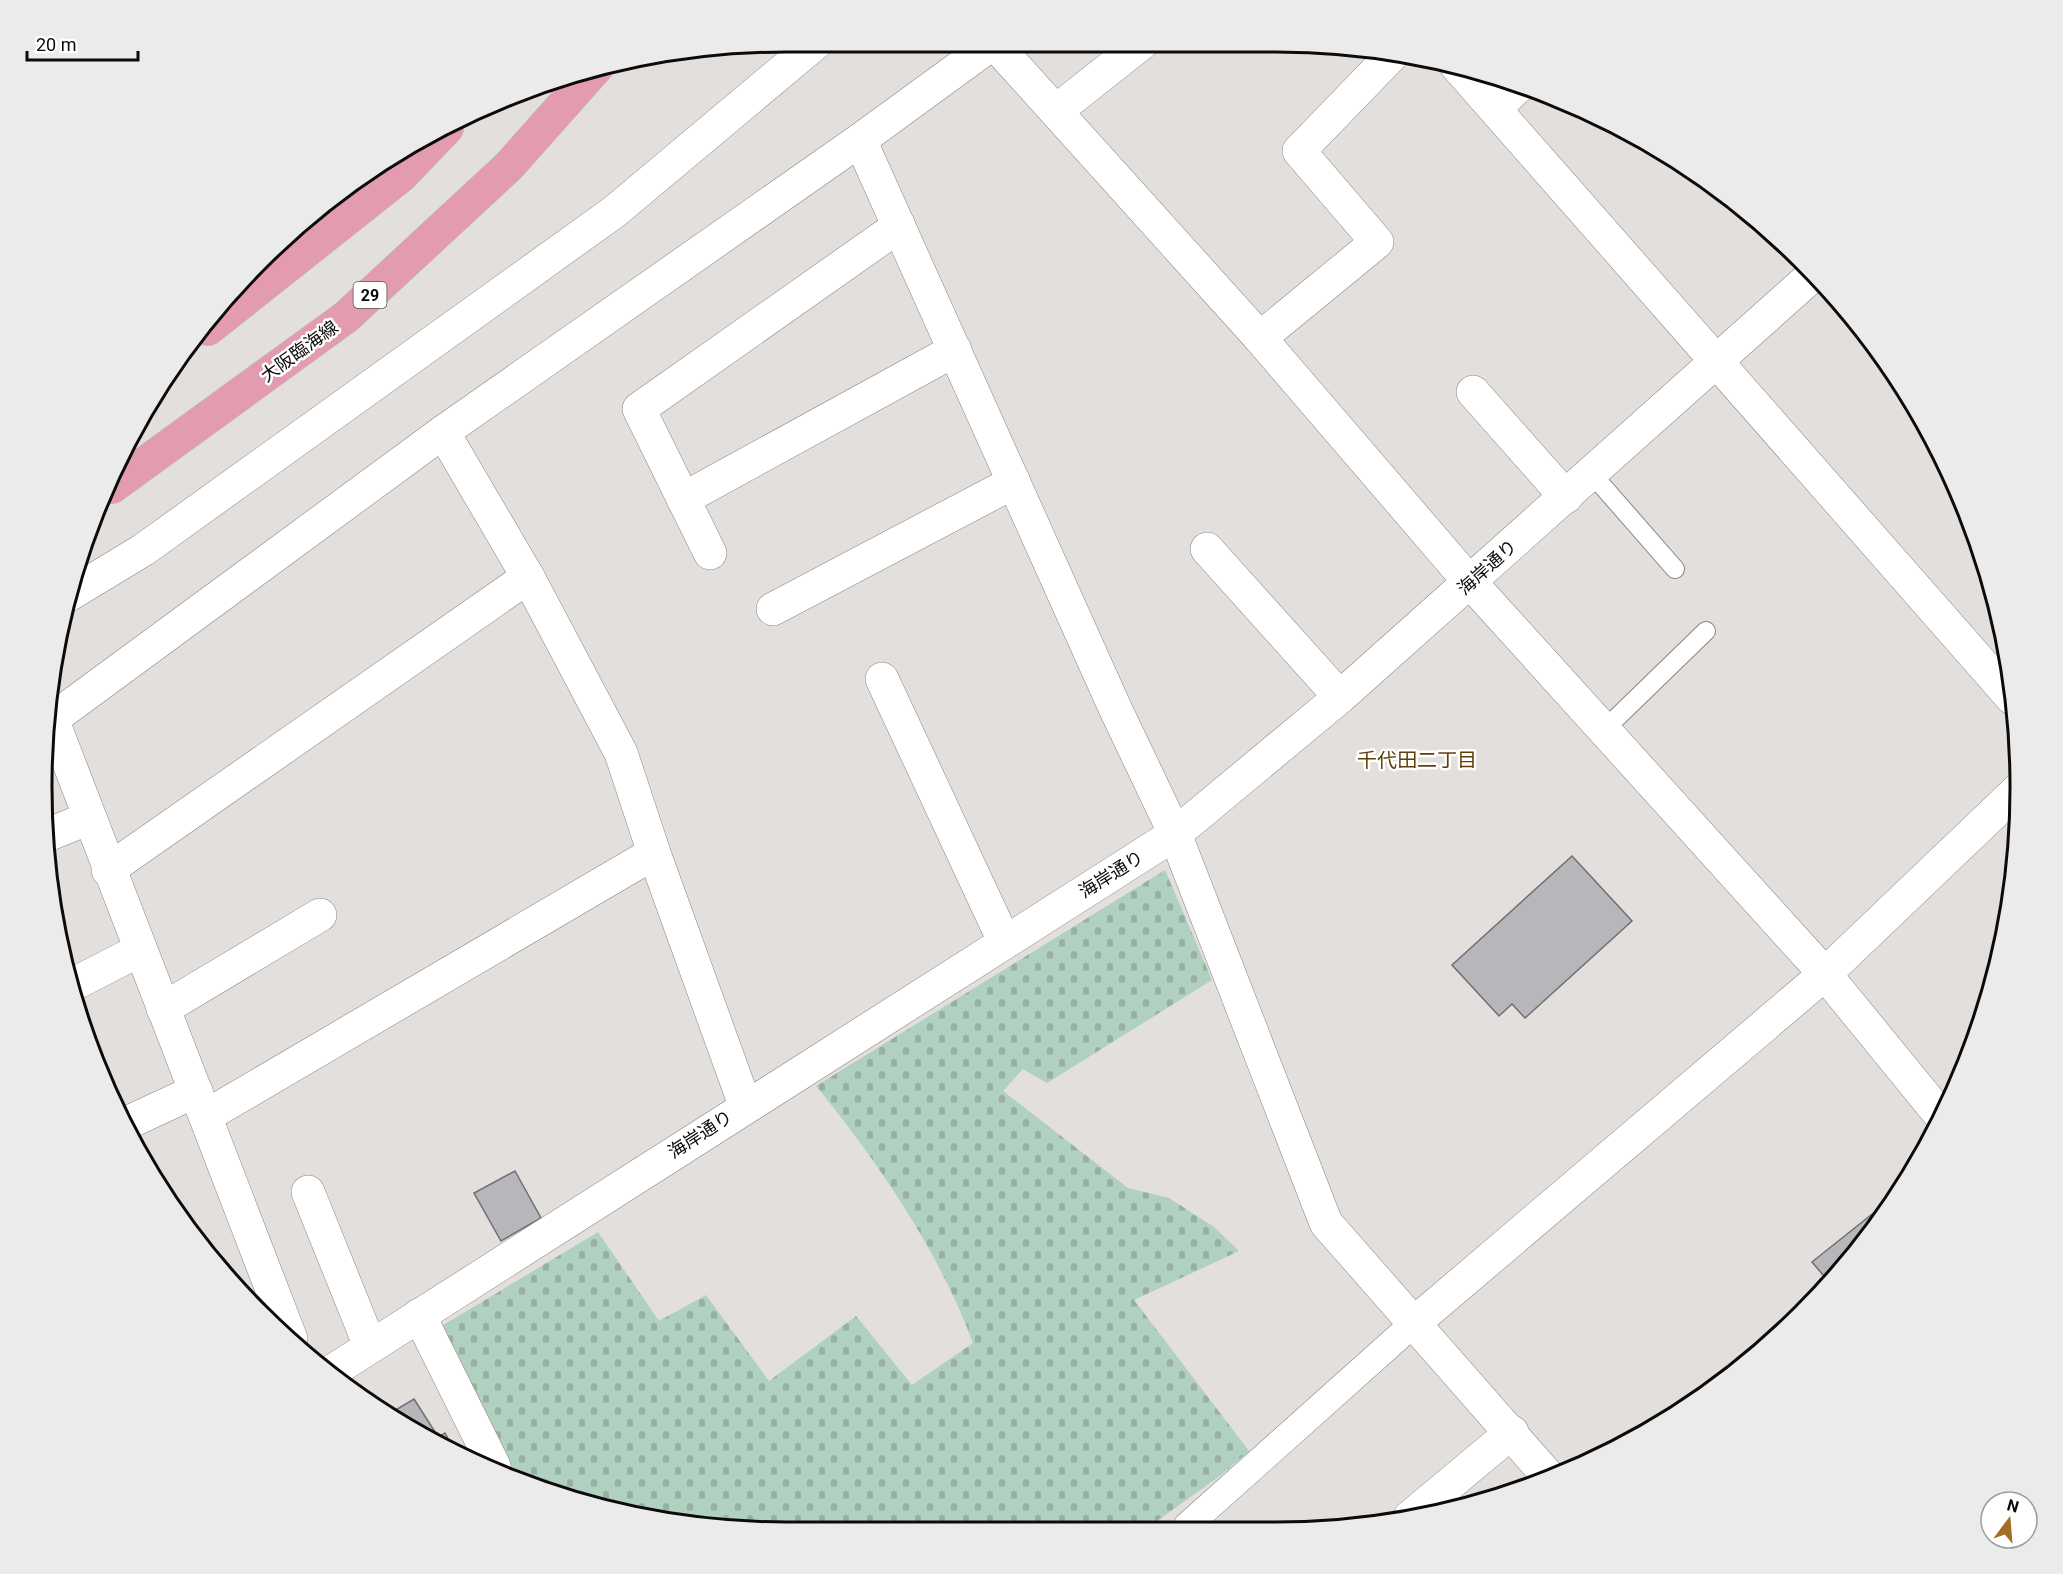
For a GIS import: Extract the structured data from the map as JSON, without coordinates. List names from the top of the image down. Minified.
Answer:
{"streets":{"main road":["29","大阪臨海線"],"street":["海岸通り"]},"districts":["千代田二丁目"],"scale_bar":"20 m","north":"top"}
